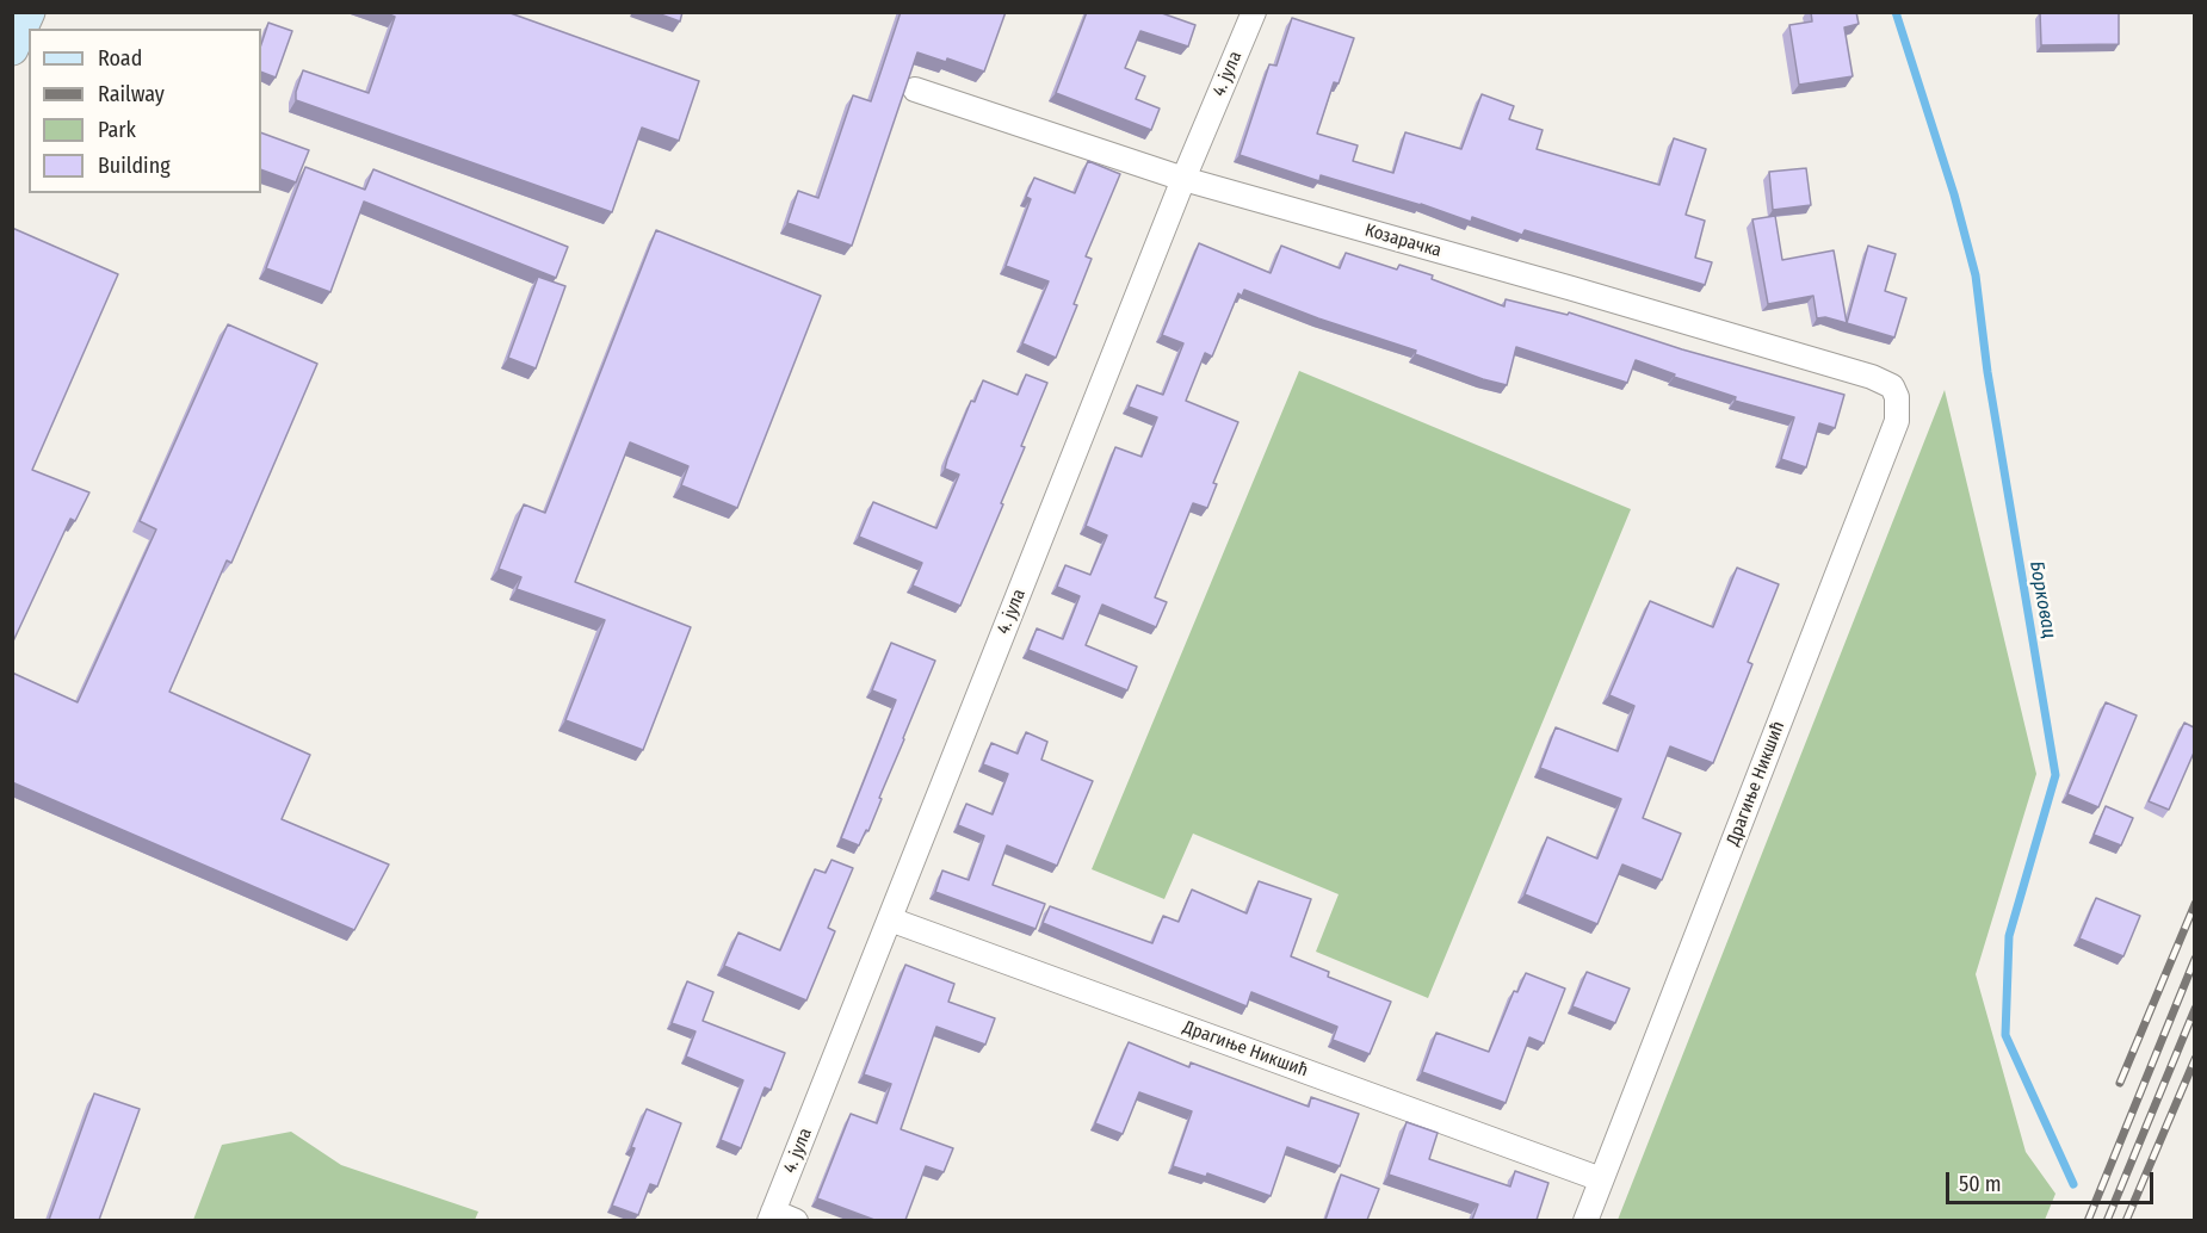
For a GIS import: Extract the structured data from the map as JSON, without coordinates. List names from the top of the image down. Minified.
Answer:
{"streets":{"street":["4. јула","Козарачка","Драгиње Никшић"]},"crossings":[["4. јула","Козарачка"],["4. јула","Драгиње Никшић"],["Козарачка","Драгиње Никшић"]],"water":["Борковац"],"legend":["Road","Railway","Park","Building"],"scale_bar":"50 m"}
